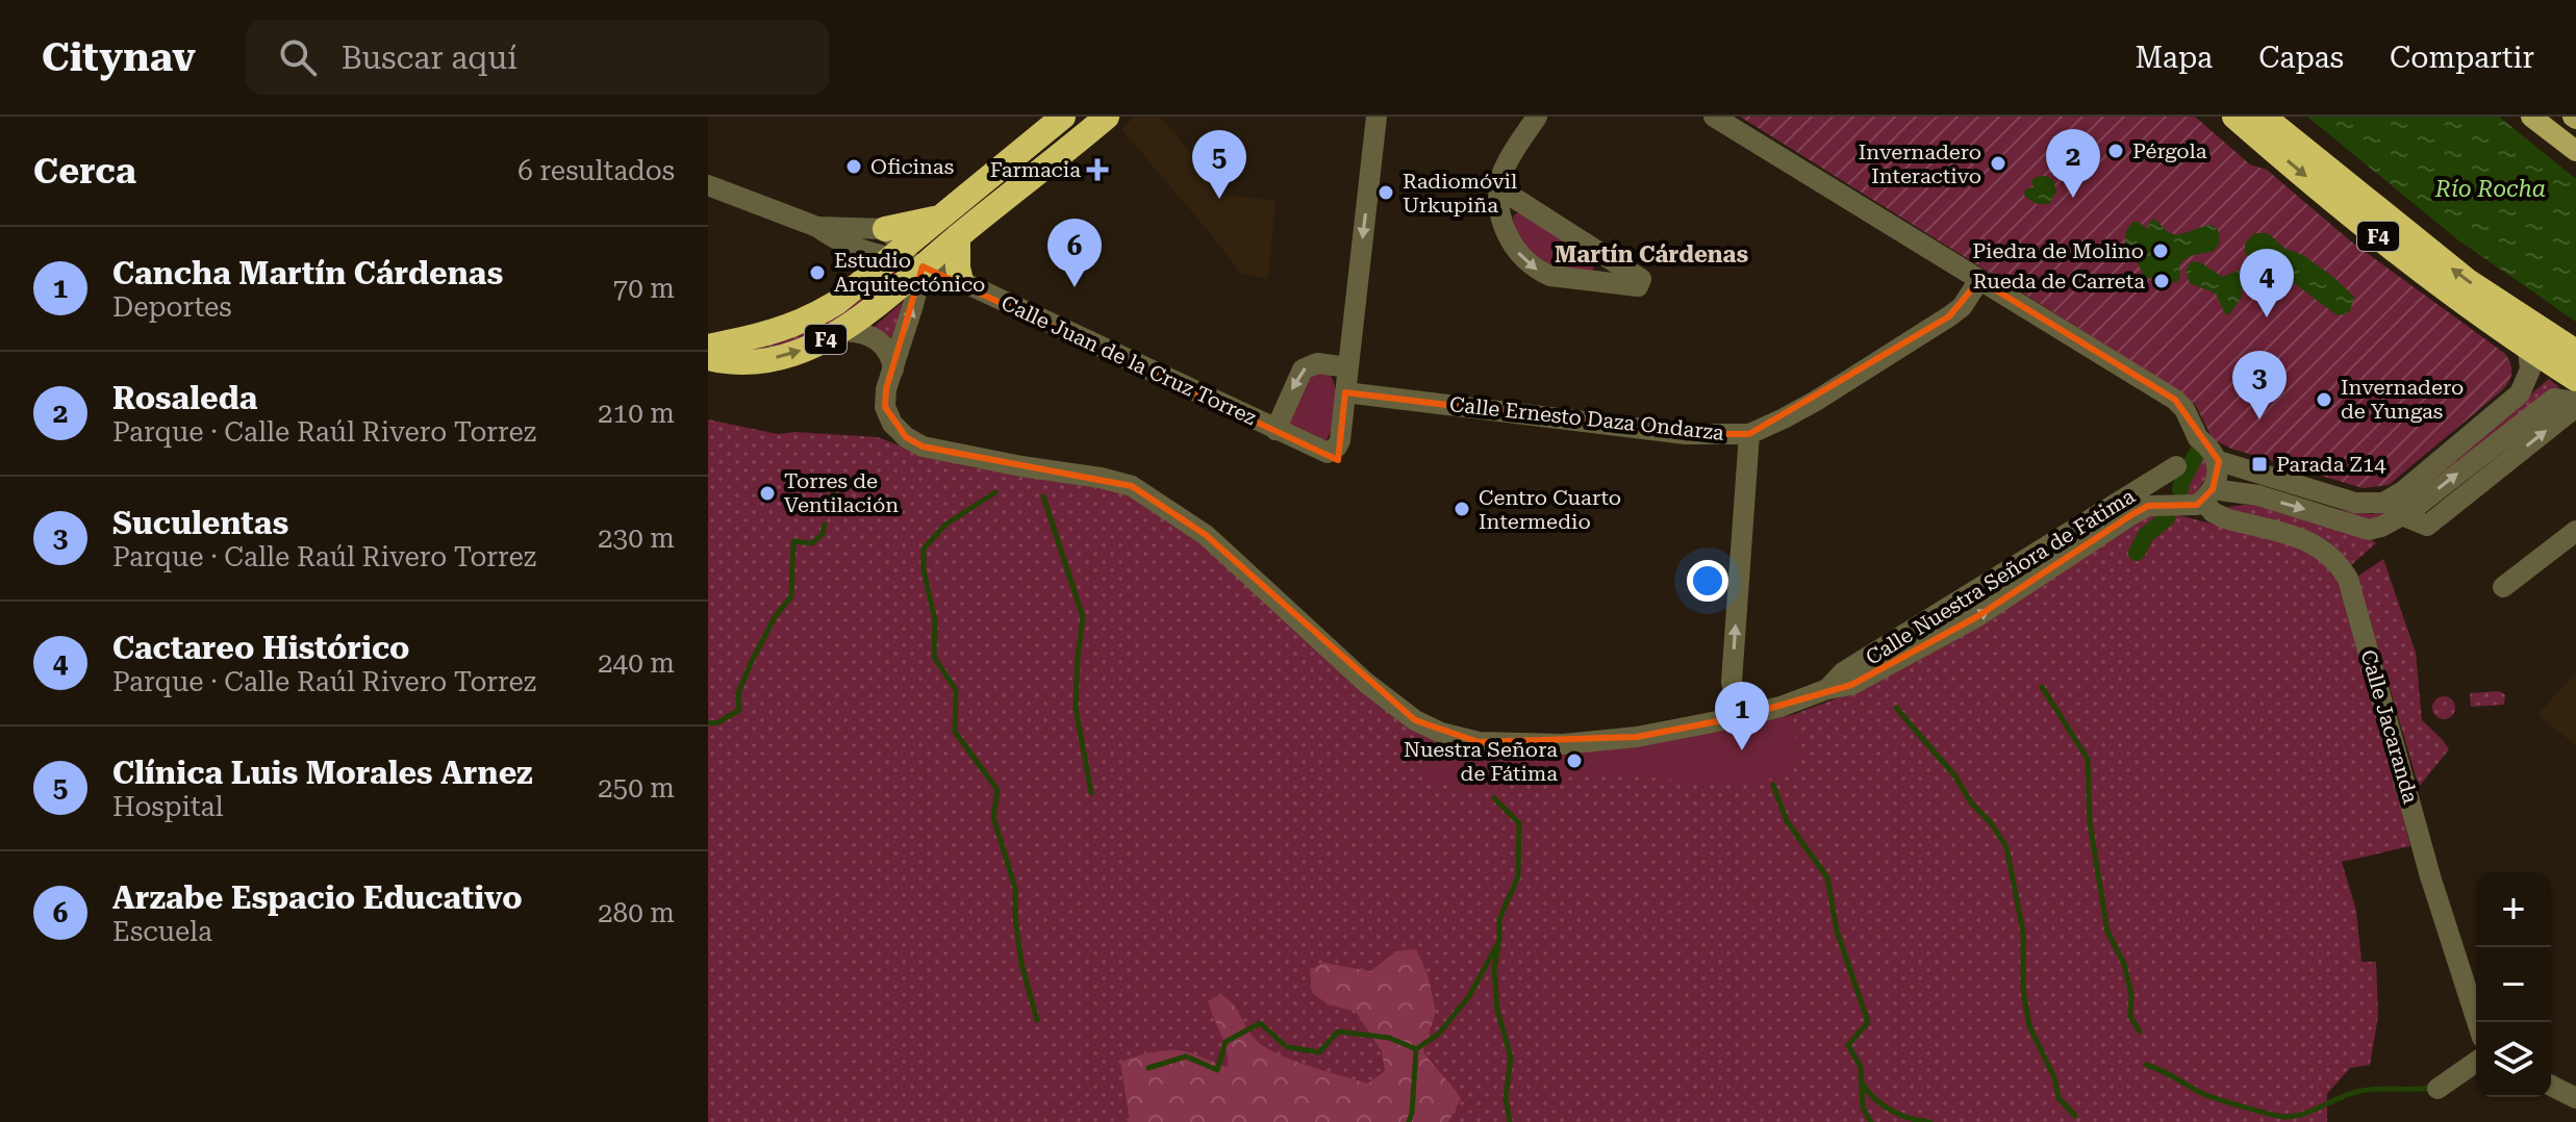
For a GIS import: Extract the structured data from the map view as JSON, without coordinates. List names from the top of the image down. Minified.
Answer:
{"streets":{"highway":["F4"],"street":["Calle Juan de la Cruz Torrez","Calle Ernesto Daza Ondarza","Calle Nuestra Señora de Fatima","Calle Jacaranda"]},"crossings":[["F4","Calle Juan de la Cruz Torrez"],["F4","Calle Nuestra Señora de Fatima"],["Calle Juan de la Cruz Torrez","Calle Ernesto Daza Ondarza"],["Calle Juan de la Cruz Torrez","Calle Nuestra Señora de Fatima"],["Calle Nuestra Señora de Fatima","Calle Jacaranda"]],"districts":["Martín Cárdenas"],"water":["Río Rocha"],"places":{"other":["Pérgola","Invernadero Interactivo","Oficinas","Radiomóvil Urkupiña","Piedra de Molino","Estudio Arquitectónico","Rueda de Carreta","Invernadero de Yungas","Torres de Ventilación","Centro Cuarto Intermedio","Nuestra Señora de Fátima"],"health":["Farmacia"],"transit":["Parada Z14"]},"page":{"header":"Citynav","search":"Buscar aquí","nav":["Mapa","Capas","Compartir"],"heading":["Cerca","6 resultados"],"pins":["2","5","6","4","3","1"],"list":[{"mark":"1","name":"Cancha Martín Cárdenas","note":"Deportes","value":"70 m"},{"mark":"2","name":"Rosaleda","note":"Parque · Calle Raúl Rivero Torrez","value":"210 m"},{"mark":"3","name":"Suculentas","note":"Parque · Calle Raúl Rivero Torrez","value":"230 m"},{"mark":"4","name":"Cactareo Histórico","note":"Parque · Calle Raúl Rivero Torrez","value":"240 m"},{"mark":"5","name":"Clínica Luis Morales Arnez","note":"Hospital","value":"250 m"},{"mark":"6","name":"Arzabe Espacio Educativo","note":"Escuela","value":"280 m"}],"map_buttons":["+","−"]}}
